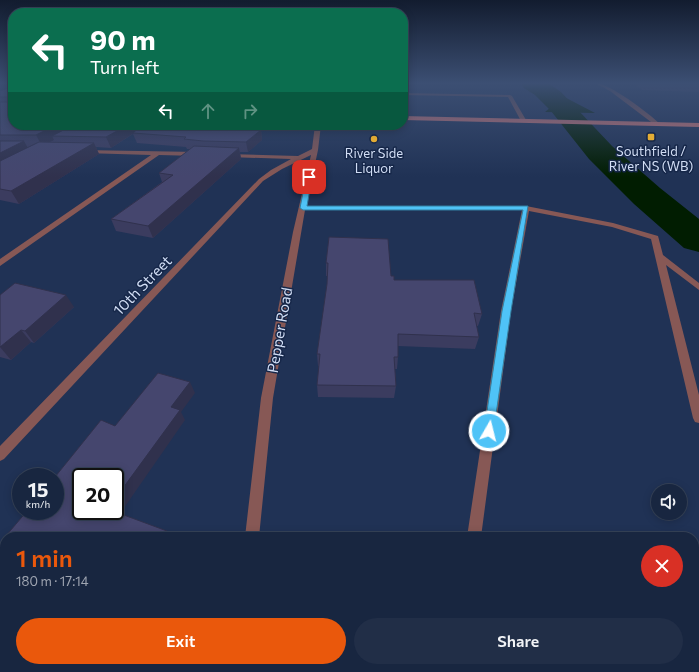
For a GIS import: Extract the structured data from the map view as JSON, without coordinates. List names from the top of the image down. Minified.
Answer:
{"streets":{"street":["10th Street","Pepper Road"]},"crossings":[["10th Street","Pepper Road"]],"places":{"transit":["Southfield / River NS (WB)"],"other":["River Side Liquor"]},"page":{"turn":["90 m","Turn left"],"speed":"15 km/h","limit":"20","heading":["1 min","180 m · 17:14"],"buttons":["Exit","Share"]}}
